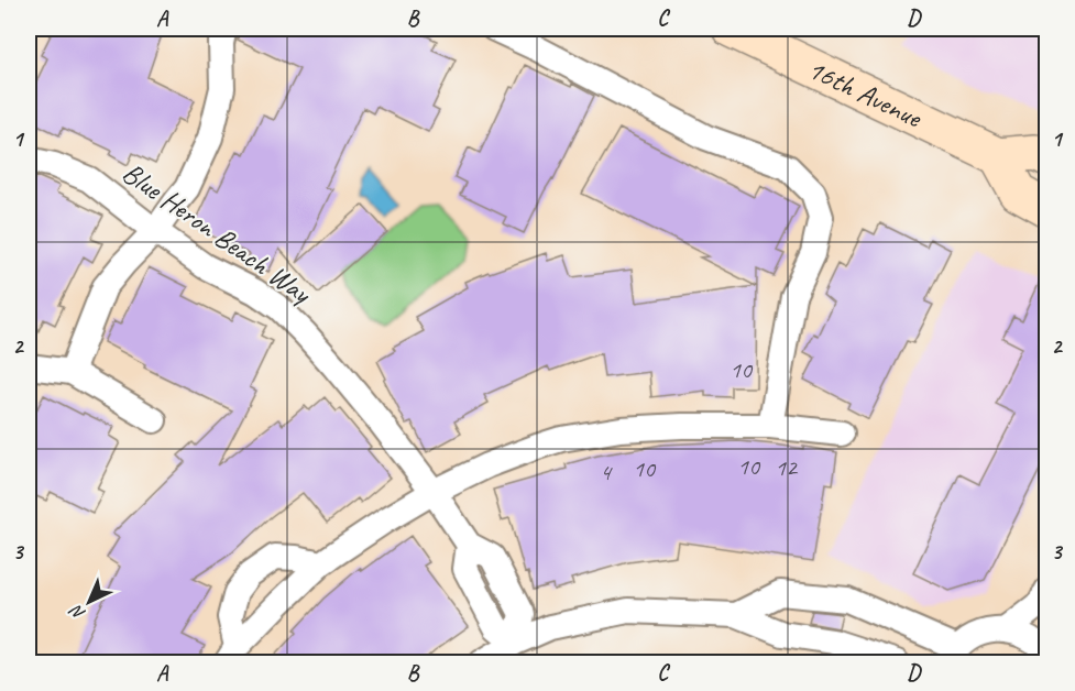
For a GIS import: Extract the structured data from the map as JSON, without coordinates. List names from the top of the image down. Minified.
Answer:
{"streets":{"main road":["16th Avenue"],"street":["Blue Heron Beach Way"]},"house_numbers":["10","10","12","10","4"],"north":"bottom left","grid":{"columns":["A","B","C","D"],"rows":["1","2","3"]}}
